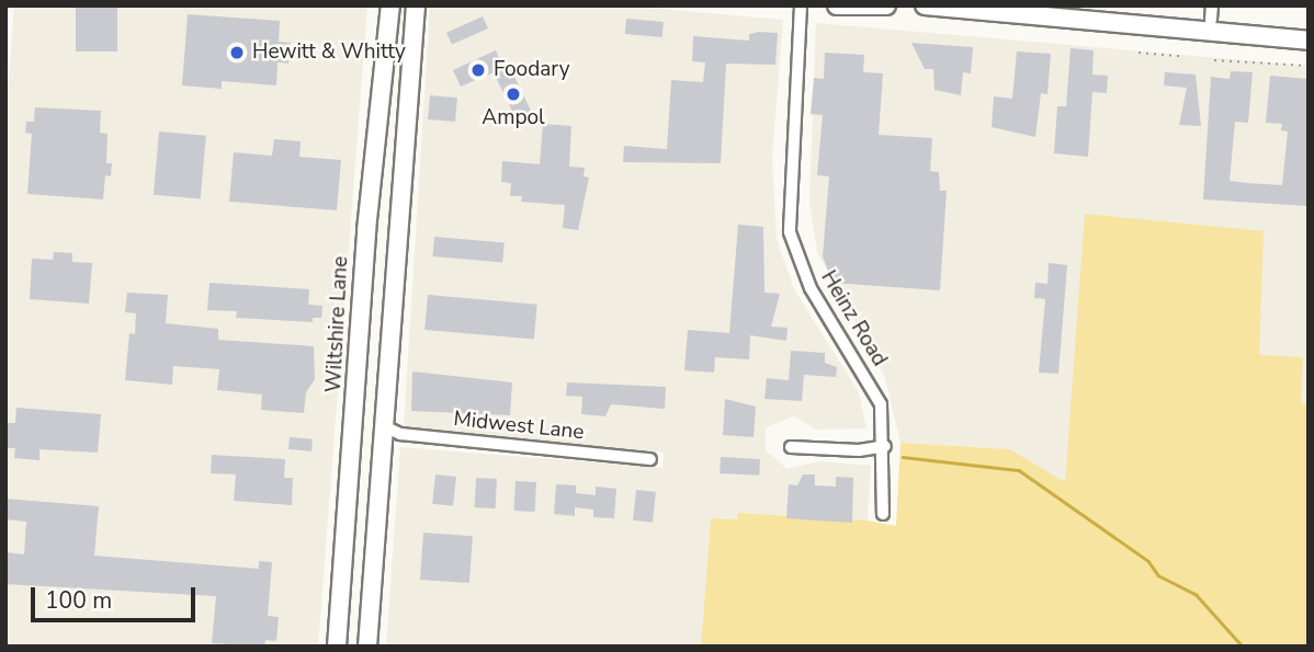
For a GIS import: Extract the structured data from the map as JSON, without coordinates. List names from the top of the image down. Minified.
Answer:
{"streets":{"main road":["Wiltshire Lane"],"street":["Heinz Road","Midwest Lane"]},"places":["Hewitt & Whitty","Foodary","Ampol"],"scale_bar":"100 m"}
